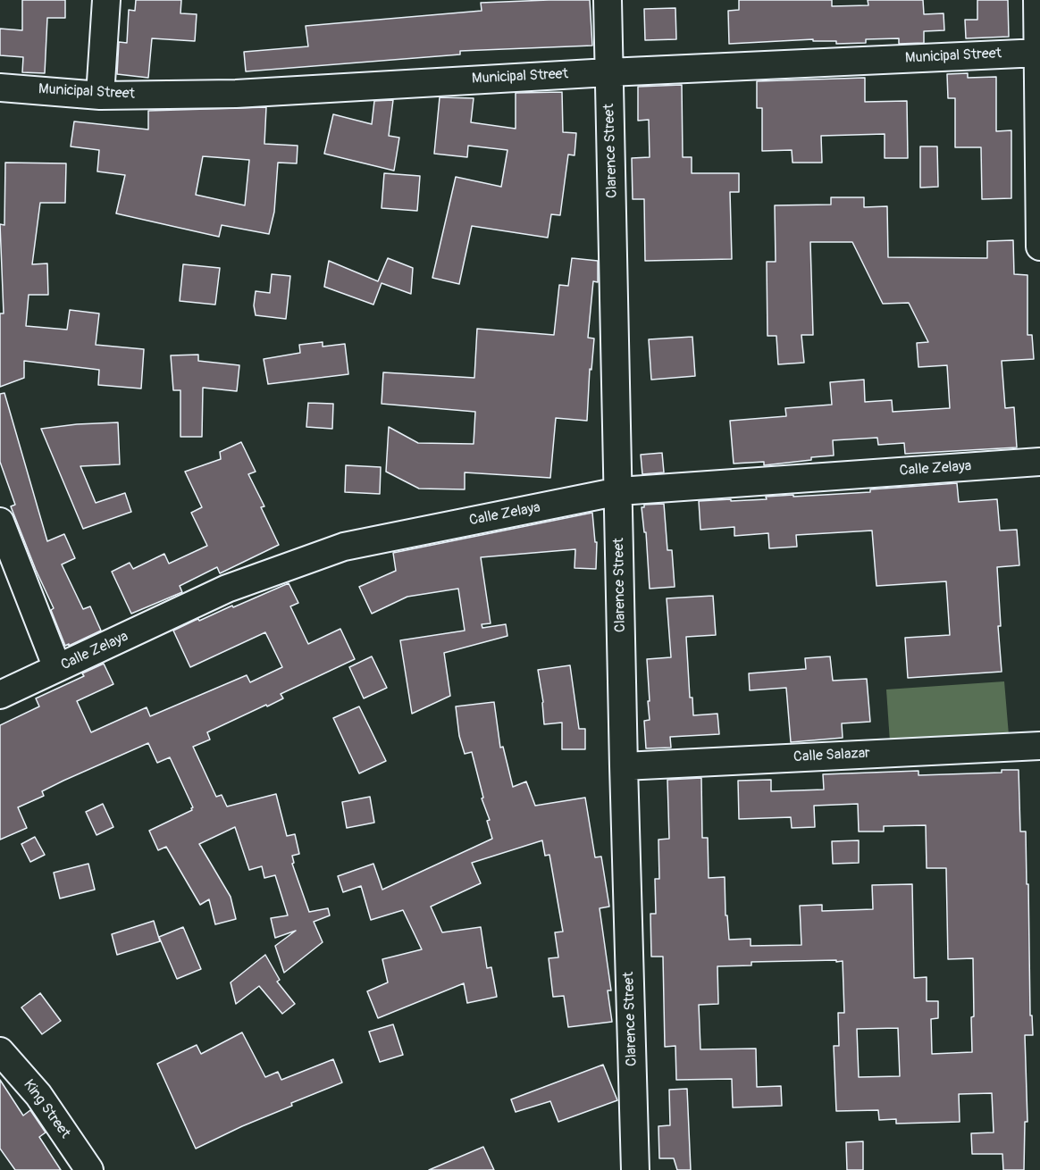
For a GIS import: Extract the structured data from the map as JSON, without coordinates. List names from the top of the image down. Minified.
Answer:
{"streets":{"street":["Municipal Street","Clarence Street","Calle Zelaya","Calle Salazar","King Street"]},"crossings":[["Municipal Street","Clarence Street"],["Clarence Street","Calle Zelaya"],["Clarence Street","Calle Salazar"]]}
